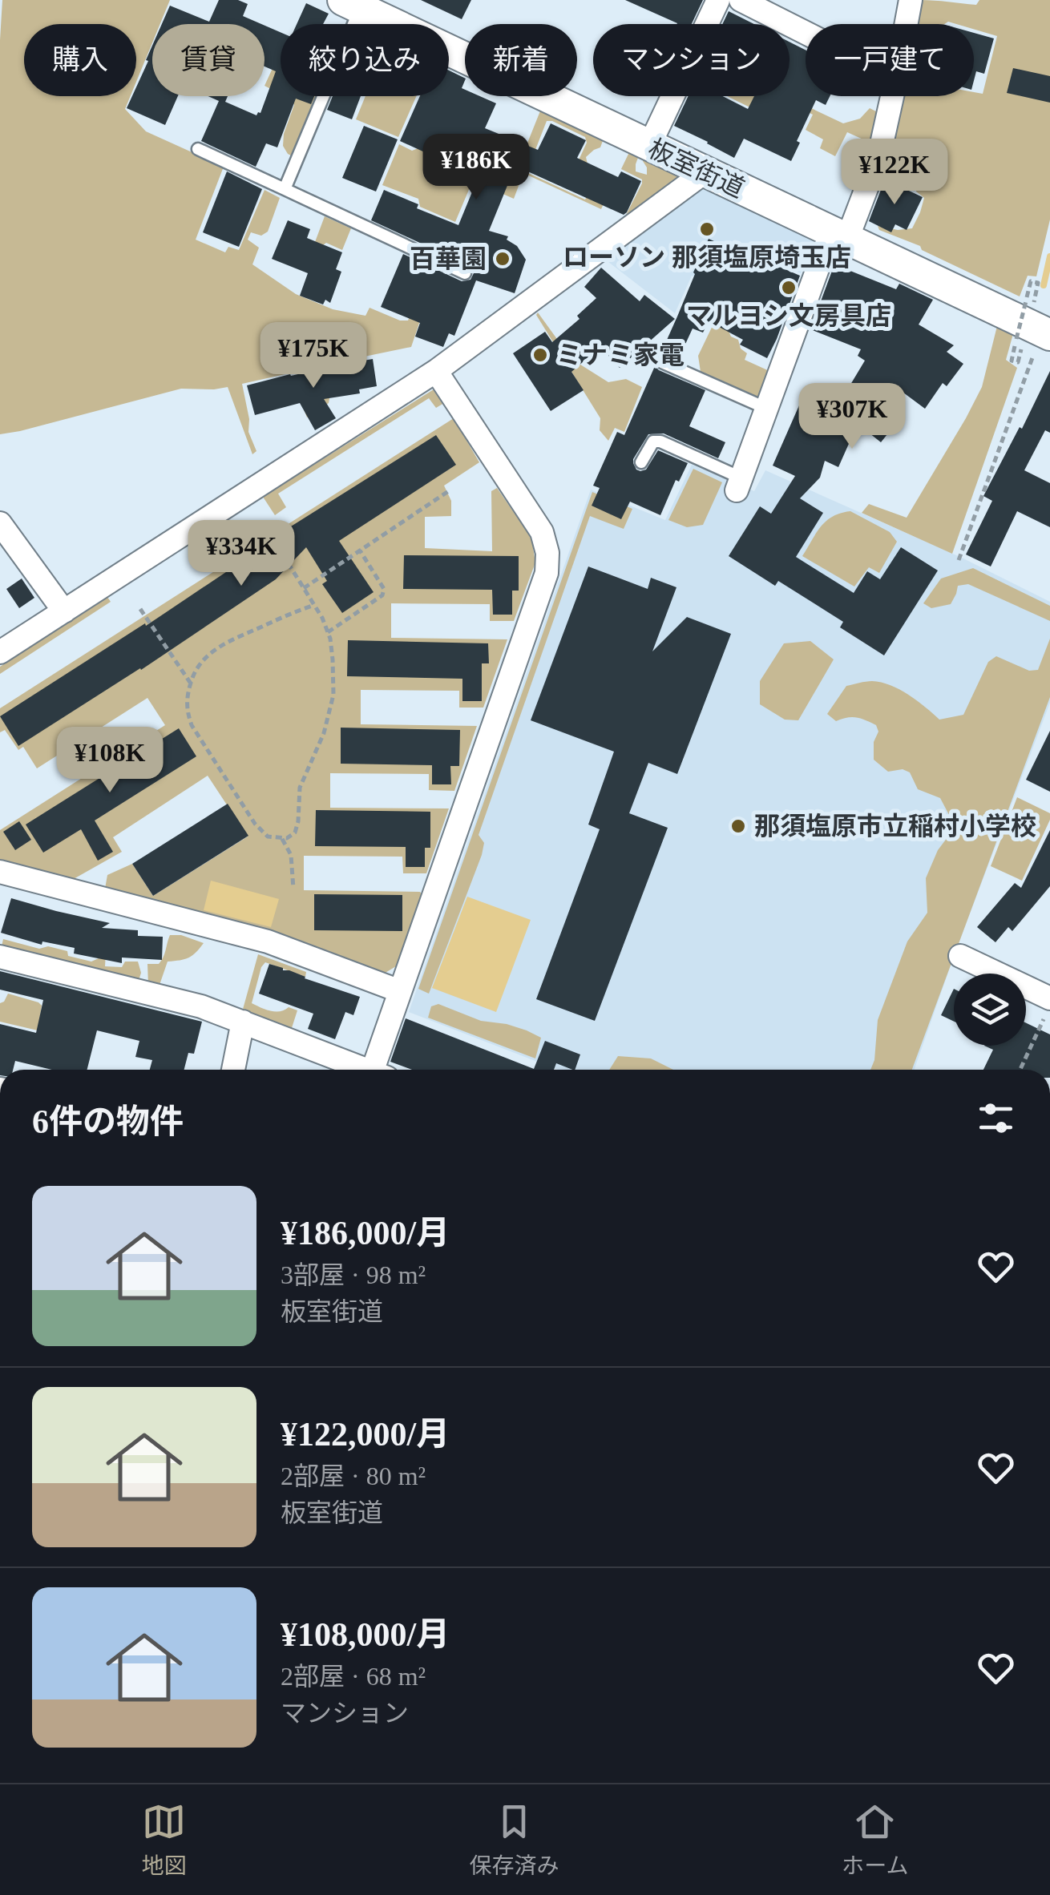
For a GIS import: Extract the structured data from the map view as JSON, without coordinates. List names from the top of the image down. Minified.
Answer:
{"streets":{"main road":["板室街道"]},"places":["ローソン 那須塩原埼玉店","百華園","マルヨシ文房具店","ミナミ家電","那須塩原市立稲村小学校"],"page":{"chip":["購入","賃貸","絞り込み","新着","マンション","一戸建て"],"price":["¥186K","¥122K","¥175K","¥307K","¥334K","¥108K"],"heading":"6件の物件","list":[{"name":"¥186,000/月","note":"3部屋 · 98 m² · 板室街道"},{"name":"¥122,000/月","note":"2部屋 · 80 m² · 板室街道"},{"name":"¥108,000/月","note":"2部屋 · 68 m² · マンション"}],"tabs":["地図","保存済み","ホーム"]}}
